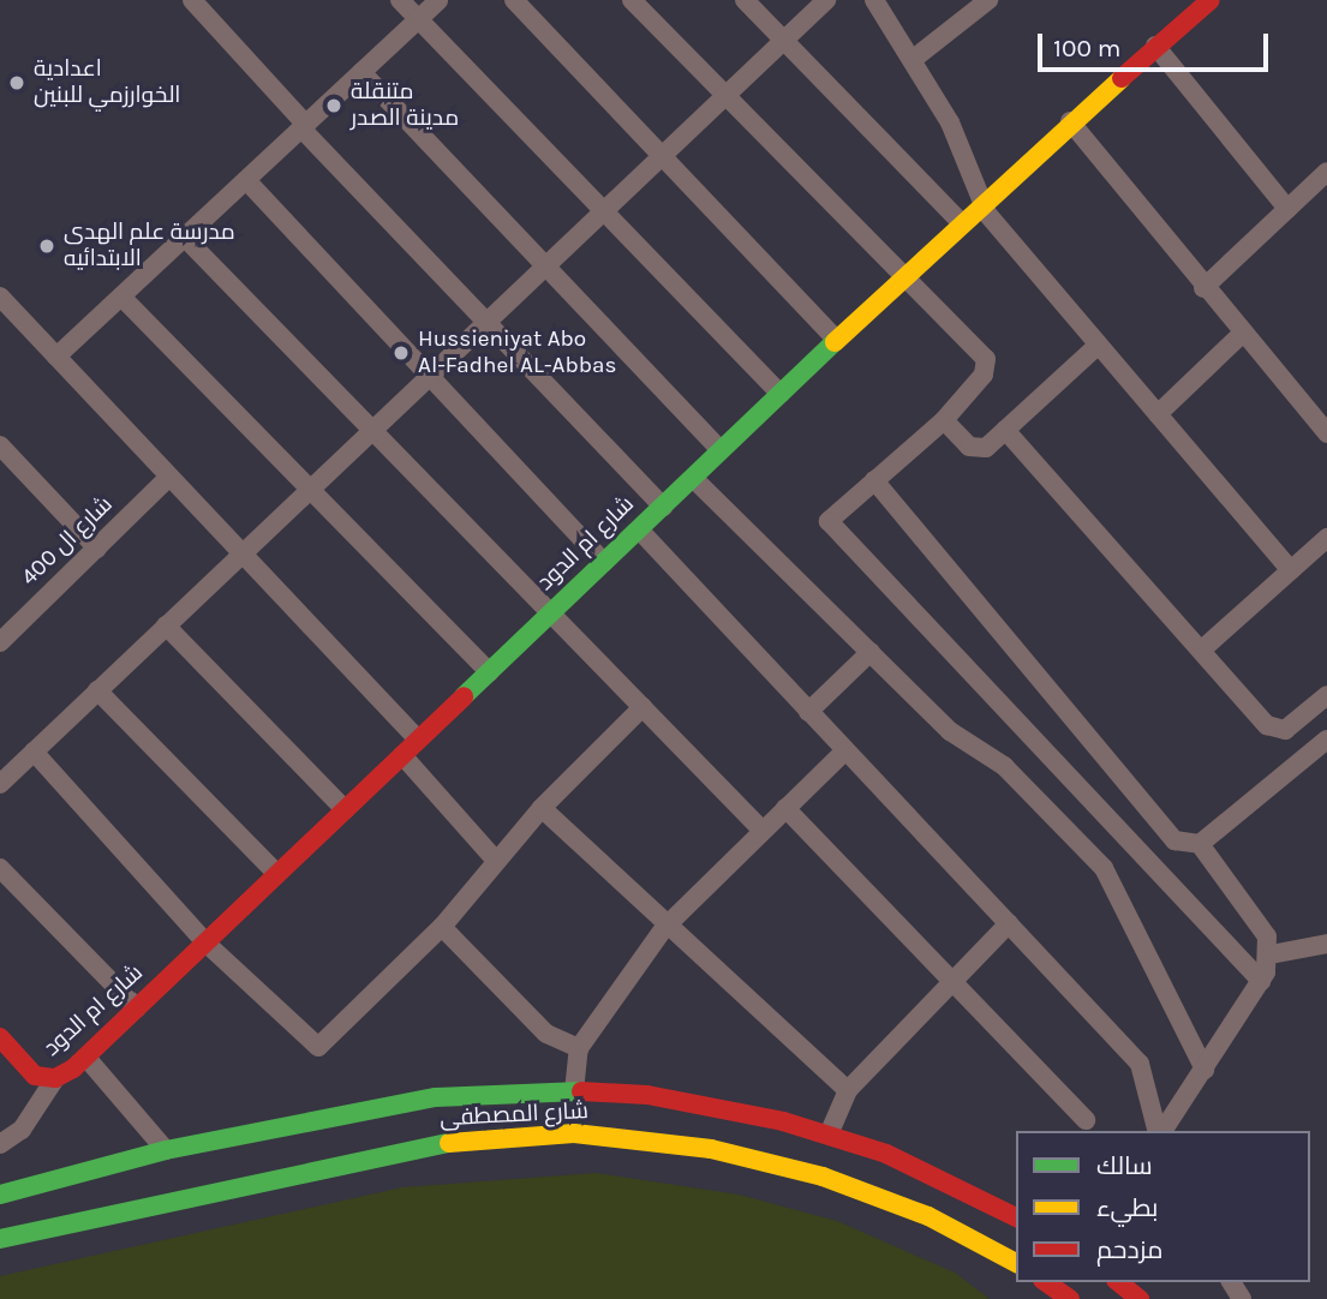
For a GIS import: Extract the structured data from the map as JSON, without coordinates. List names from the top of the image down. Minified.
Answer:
{"streets":{"main road":["شارع ام الدود","شارع المصطفى"],"street":["شارع ال 400"]},"places":["اعدادية الخوارزمي للبنين","متنقلة مدينة الصدر","مدرسة علم الهدى الابتدائيه","Hussieniyat Abo Al-Fadhel AL-Abbas"],"legend":["سالك","بطيء","مزدحم"],"scale_bar":"100 m"}
